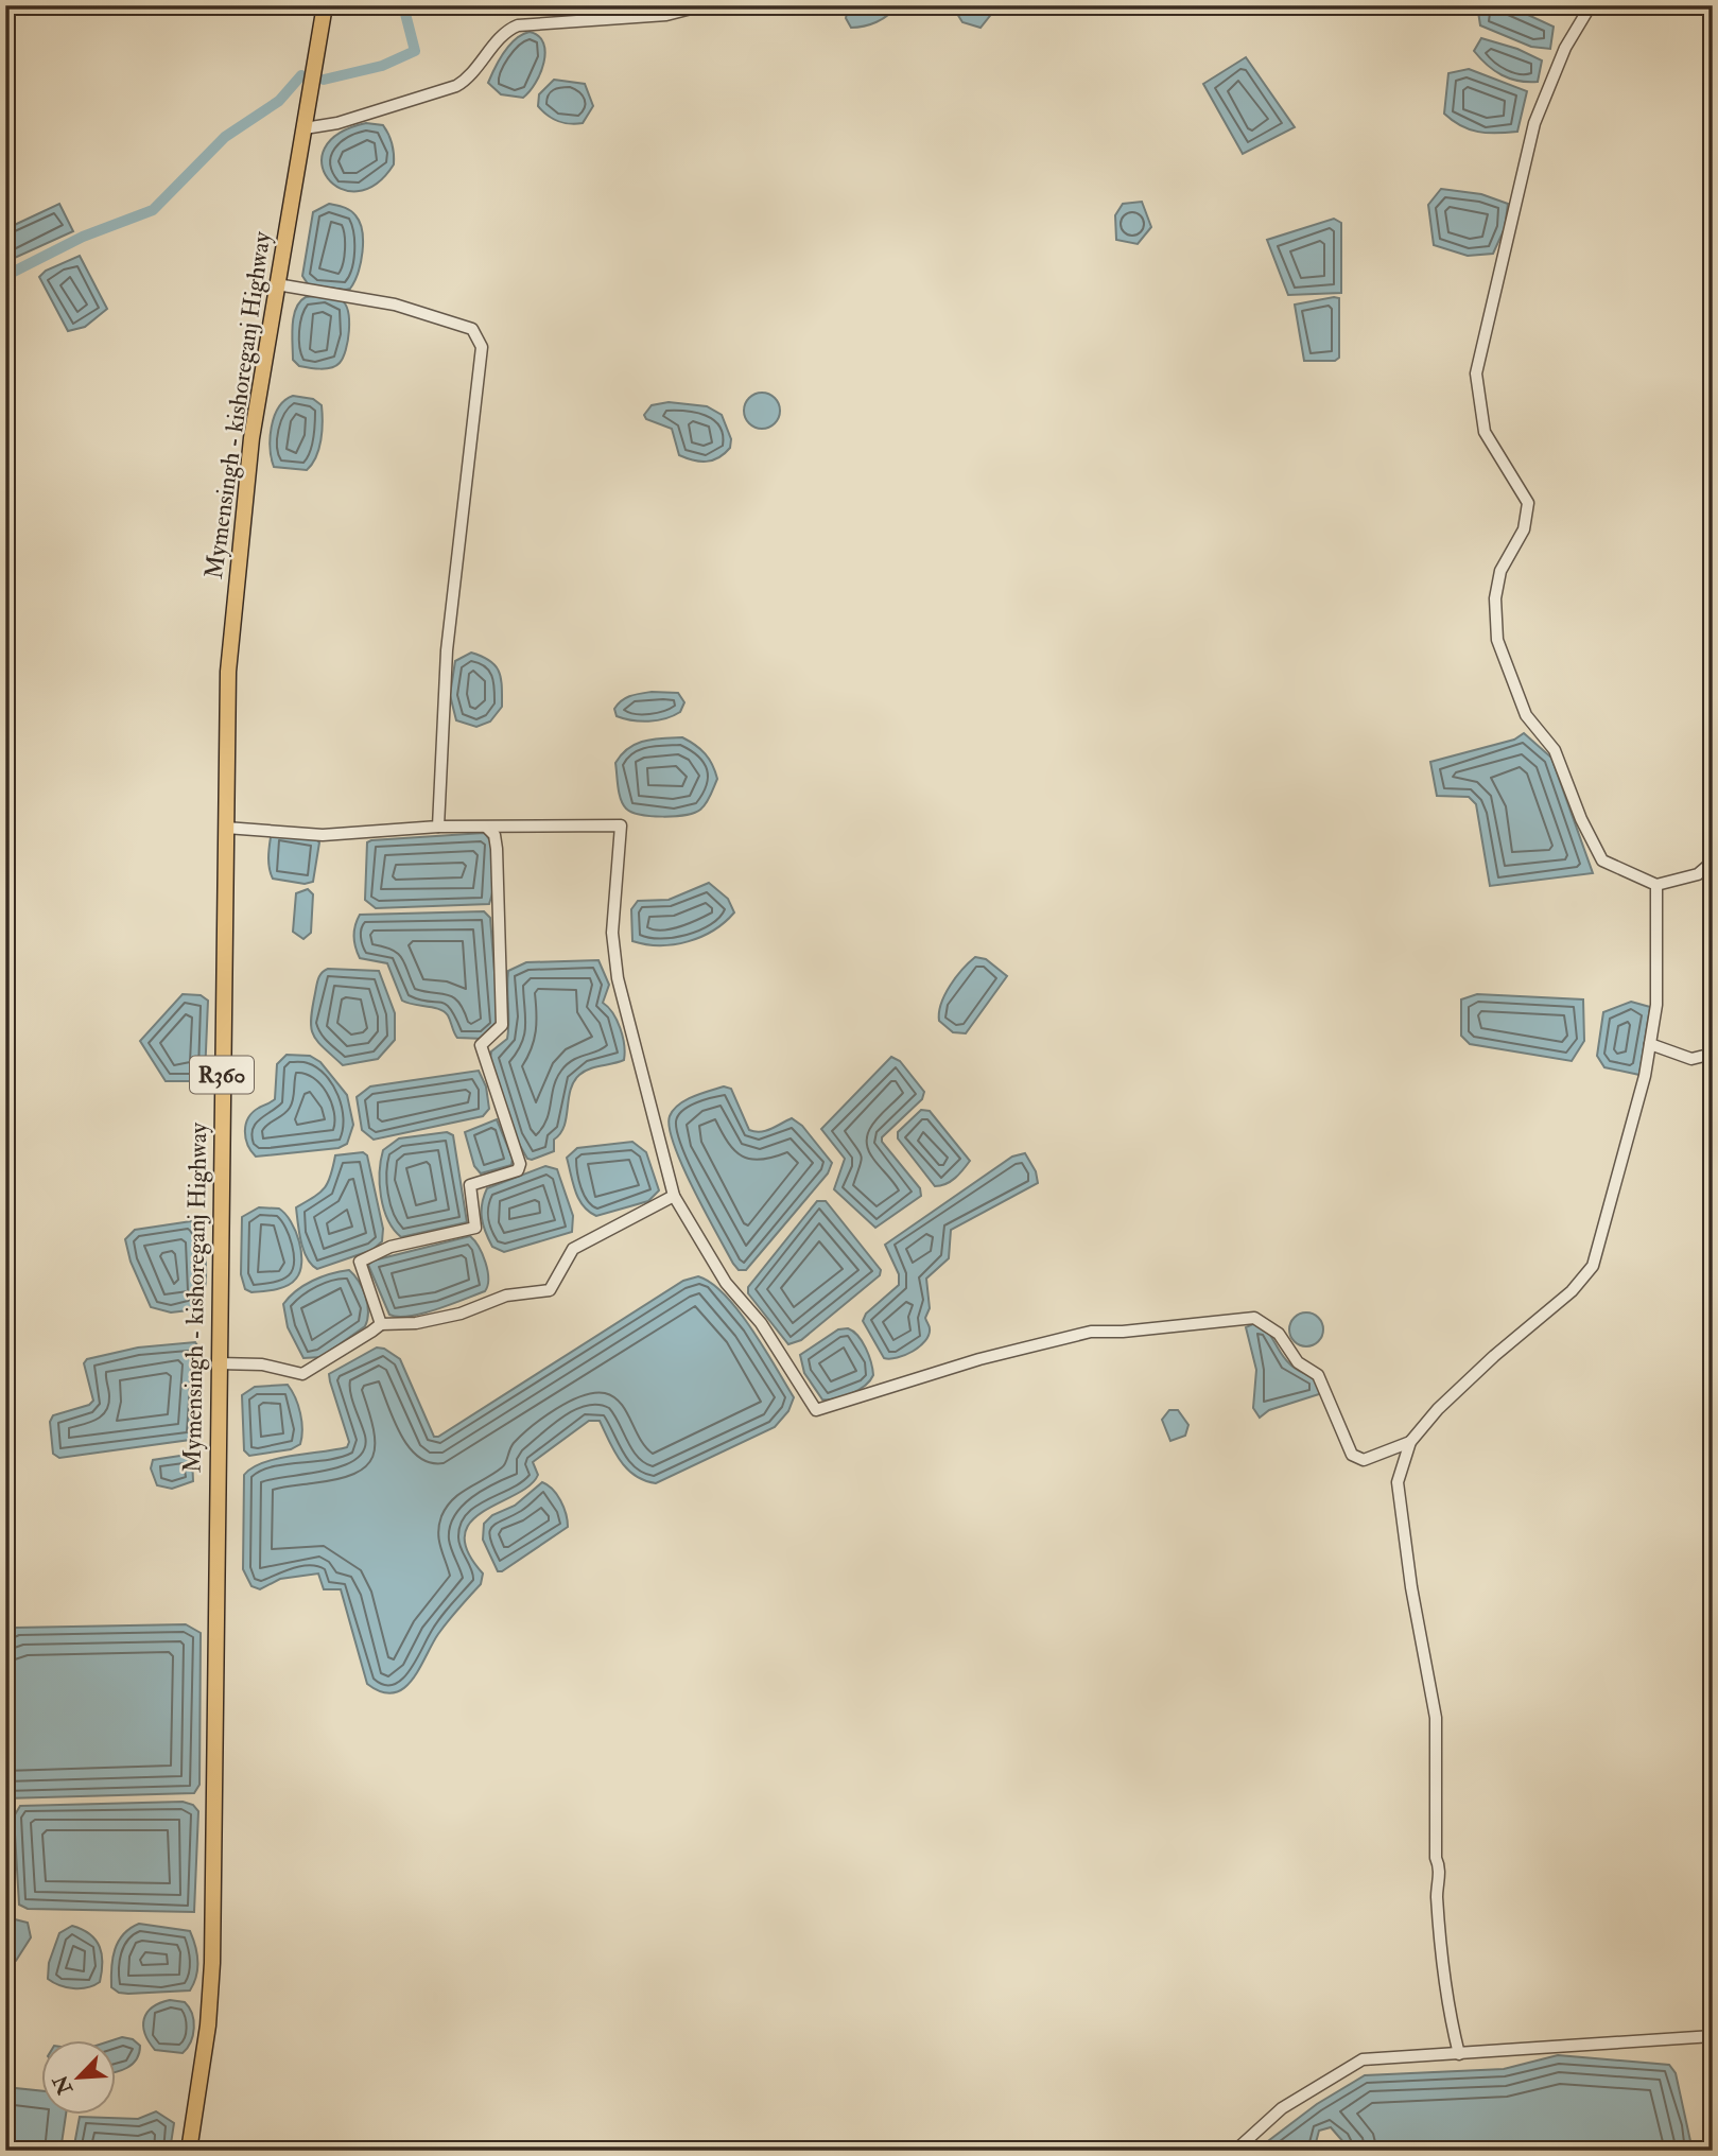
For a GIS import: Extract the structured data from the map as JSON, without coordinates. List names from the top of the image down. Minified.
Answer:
{"streets":{"main road":["Mymensingh - kishoreganj Highway","R360"]},"north":"bottom left"}
